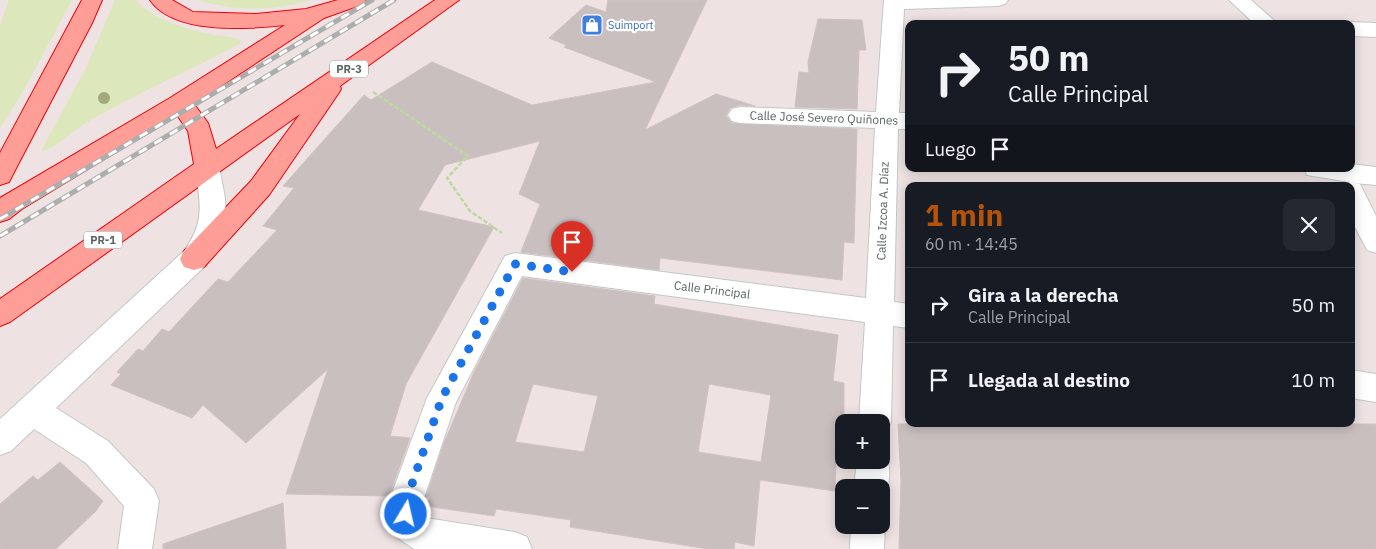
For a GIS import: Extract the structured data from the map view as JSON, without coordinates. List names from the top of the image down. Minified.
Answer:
{"streets":{"highway":["PR-3","PR-1"],"street":["Calle José Severo Quiñones","Calle Izcoa A. Díaz","Calle Principal"]},"crossings":[["PR-3","PR-1"],["Calle José Severo Quiñones","Calle Izcoa A. Díaz"],["Calle Izcoa A. Díaz","Calle Principal"]],"places":{"shop":["Suimport"]},"page":{"turn":["50 m","Calle Principal"],"then":"Luego","heading":["1 min","60 m · 14:45"],"list":[{"name":"Gira a la derecha","note":"Calle Principal","value":"50 m"},{"name":"Llegada al destino","value":"10 m"}],"map_buttons":["+","−"]}}
